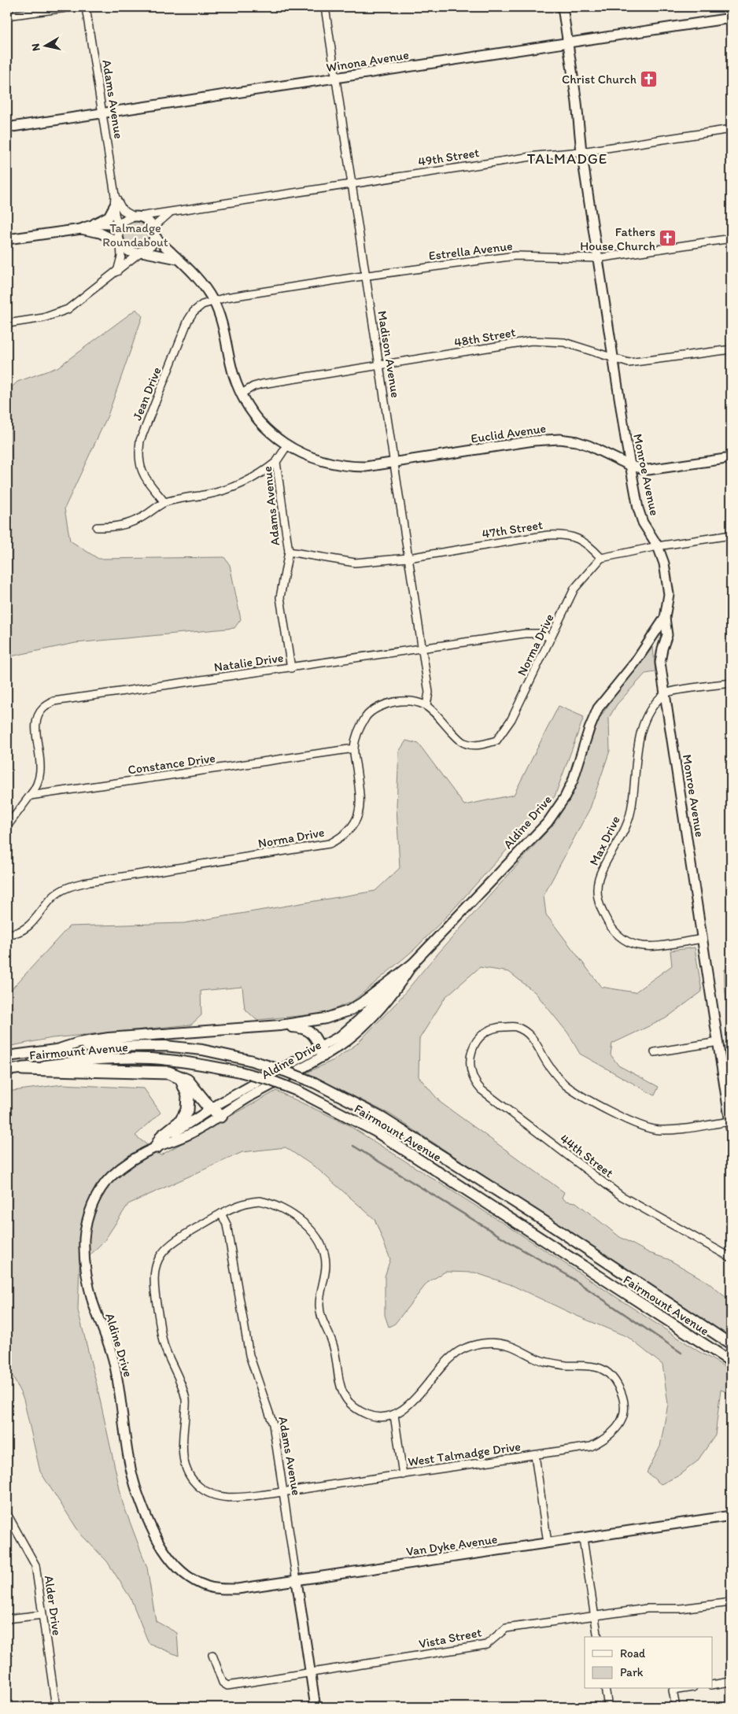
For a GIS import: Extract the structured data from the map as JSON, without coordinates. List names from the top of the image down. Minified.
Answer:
{"streets":{"main road":["Fairmount Avenue"],"street":["Winona Avenue","Adams Avenue","49th Street","Estrella Avenue","48th Street","Madison Avenue","Jean Drive","Euclid Avenue","Monroe Avenue","47th Street","Norma Drive","Natalie Drive","Constance Drive","Aldine Drive","Max Drive","44th Street","West Talmadge Drive","Van Dyke Avenue","Alder Drive","Vista Street"]},"crossings":[["Winona Avenue","Adams Avenue"],["Winona Avenue","Madison Avenue"],["Winona Avenue","Monroe Avenue"],["Adams Avenue","49th Street"],["Adams Avenue","Euclid Avenue"],["Adams Avenue","47th Street"],["Adams Avenue","Natalie Drive"],["Adams Avenue","West Talmadge Drive"],["Adams Avenue","Van Dyke Avenue"],["Adams Avenue","Vista Street"],["49th Street","Madison Avenue"],["49th Street","Monroe Avenue"],["Estrella Avenue","Madison Avenue"],["Estrella Avenue","Jean Drive"],["Estrella Avenue","Monroe Avenue"],["48th Street","Madison Avenue"],["48th Street","Monroe Avenue"],["Madison Avenue","Euclid Avenue"],["Madison Avenue","47th Street"],["Madison Avenue","Norma Drive"],["Madison Avenue","Natalie Drive"],["Euclid Avenue","Monroe Avenue"],["Monroe Avenue","Aldine Drive"],["Monroe Avenue","Max Drive"],["Monroe Avenue","44th Street"],["47th Street","Norma Drive"],["Norma Drive","Natalie Drive"],["Norma Drive","Constance Drive"],["Natalie Drive","Constance Drive"],["Aldine Drive","Van Dyke Avenue"]],"districts":["TALMADGE"],"parks":["Talmadge Roundabout"],"places":{"church":["Christ Church","Fathers House Church"]},"legend":["Road","Park"],"north":"left"}
